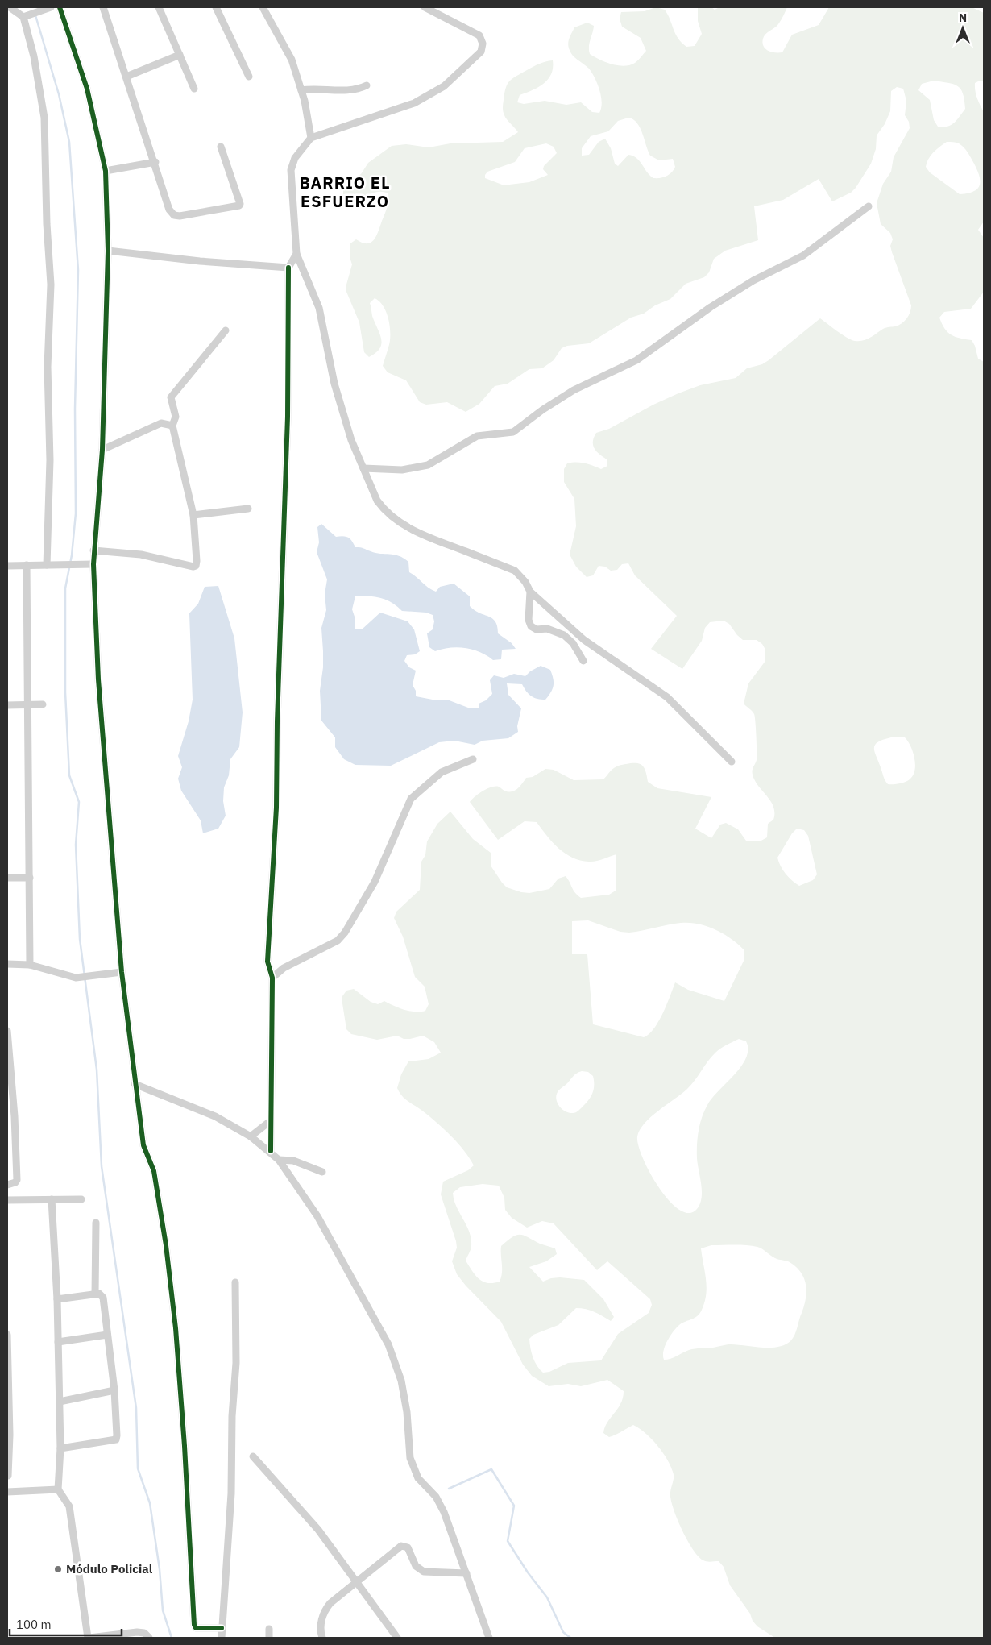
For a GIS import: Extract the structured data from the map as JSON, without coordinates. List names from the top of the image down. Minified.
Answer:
{"districts":["BARRIO EL ESFUERZO"],"places":["Módulo Policial"],"scale_bar":"100 m","north":"top"}
